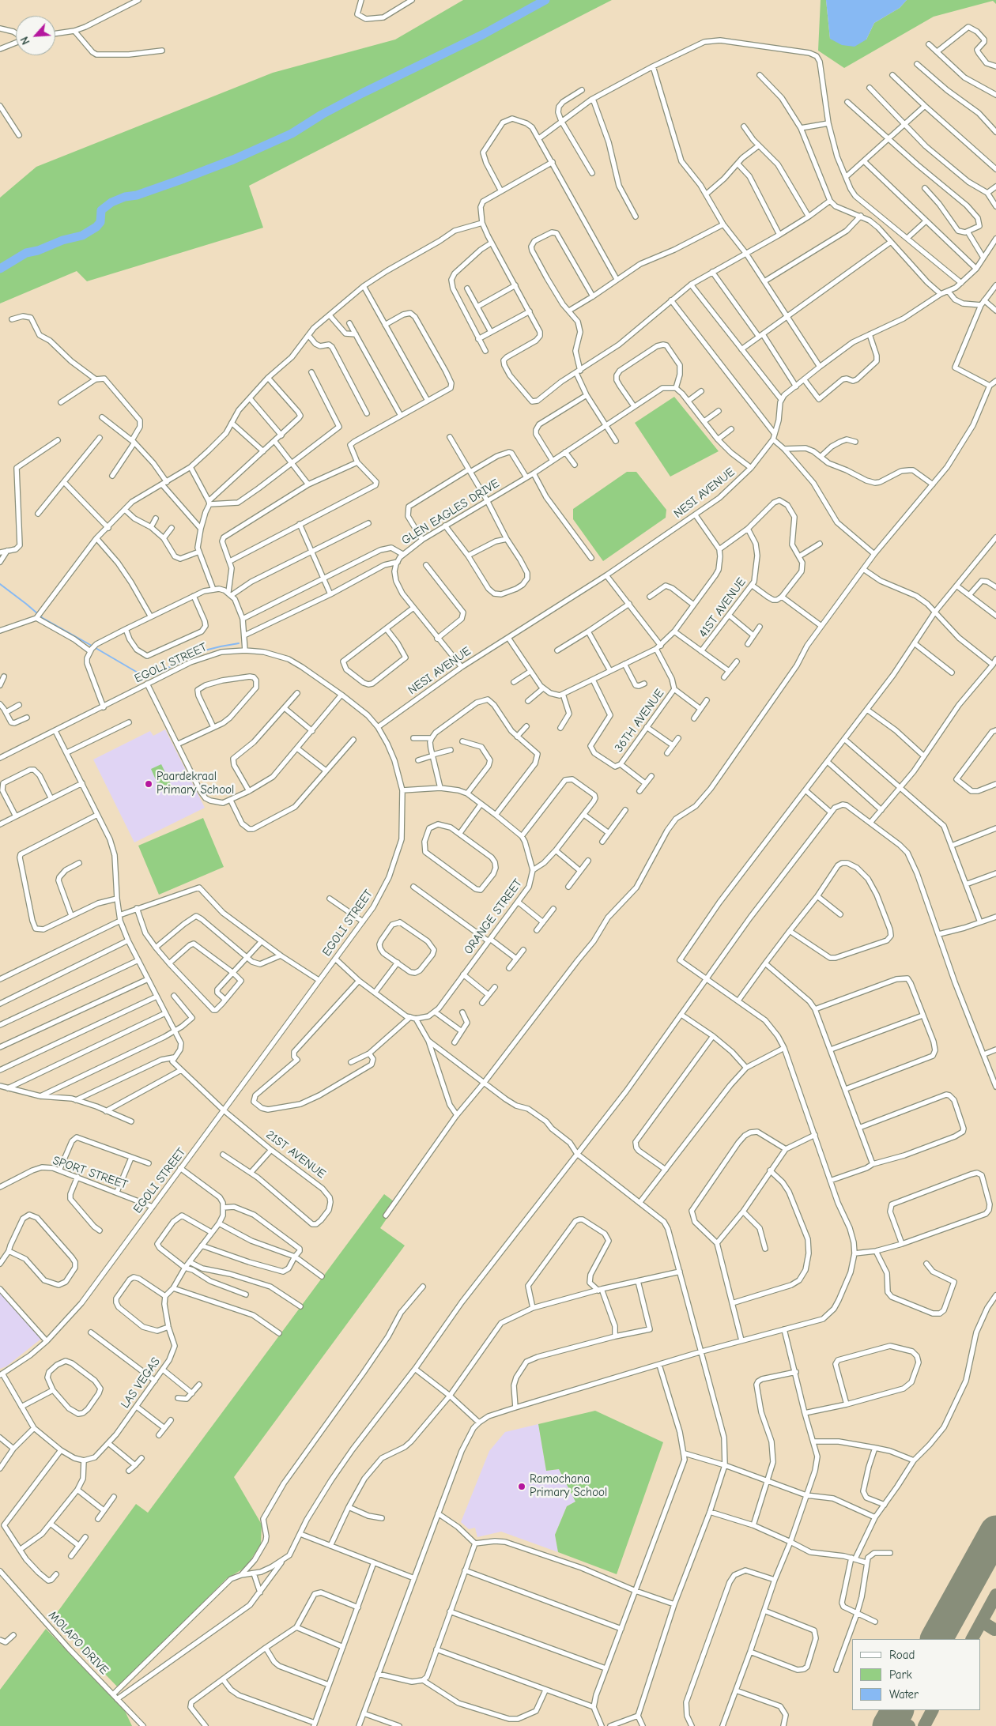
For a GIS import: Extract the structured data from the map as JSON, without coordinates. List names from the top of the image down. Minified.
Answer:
{"streets":{"street":["NESI AVENUE","GLEN EAGLES DRIVE","41ST AVENUE","EGOLI STREET","36TH AVENUE","ORANGE STREET","21ST AVENUE","SPORT STREET","LAS VEGAS","MOLAPO DRIVE"]},"crossings":[["NESI AVENUE","GLEN EAGLES DRIVE"],["NESI AVENUE","EGOLI STREET"],["EGOLI STREET","21ST AVENUE"],["EGOLI STREET","SPORT STREET"]],"places":["Paardekraal Primary School","Ramochana Primary School"],"legend":["Road","Park","Water"],"north":"bottom left"}
